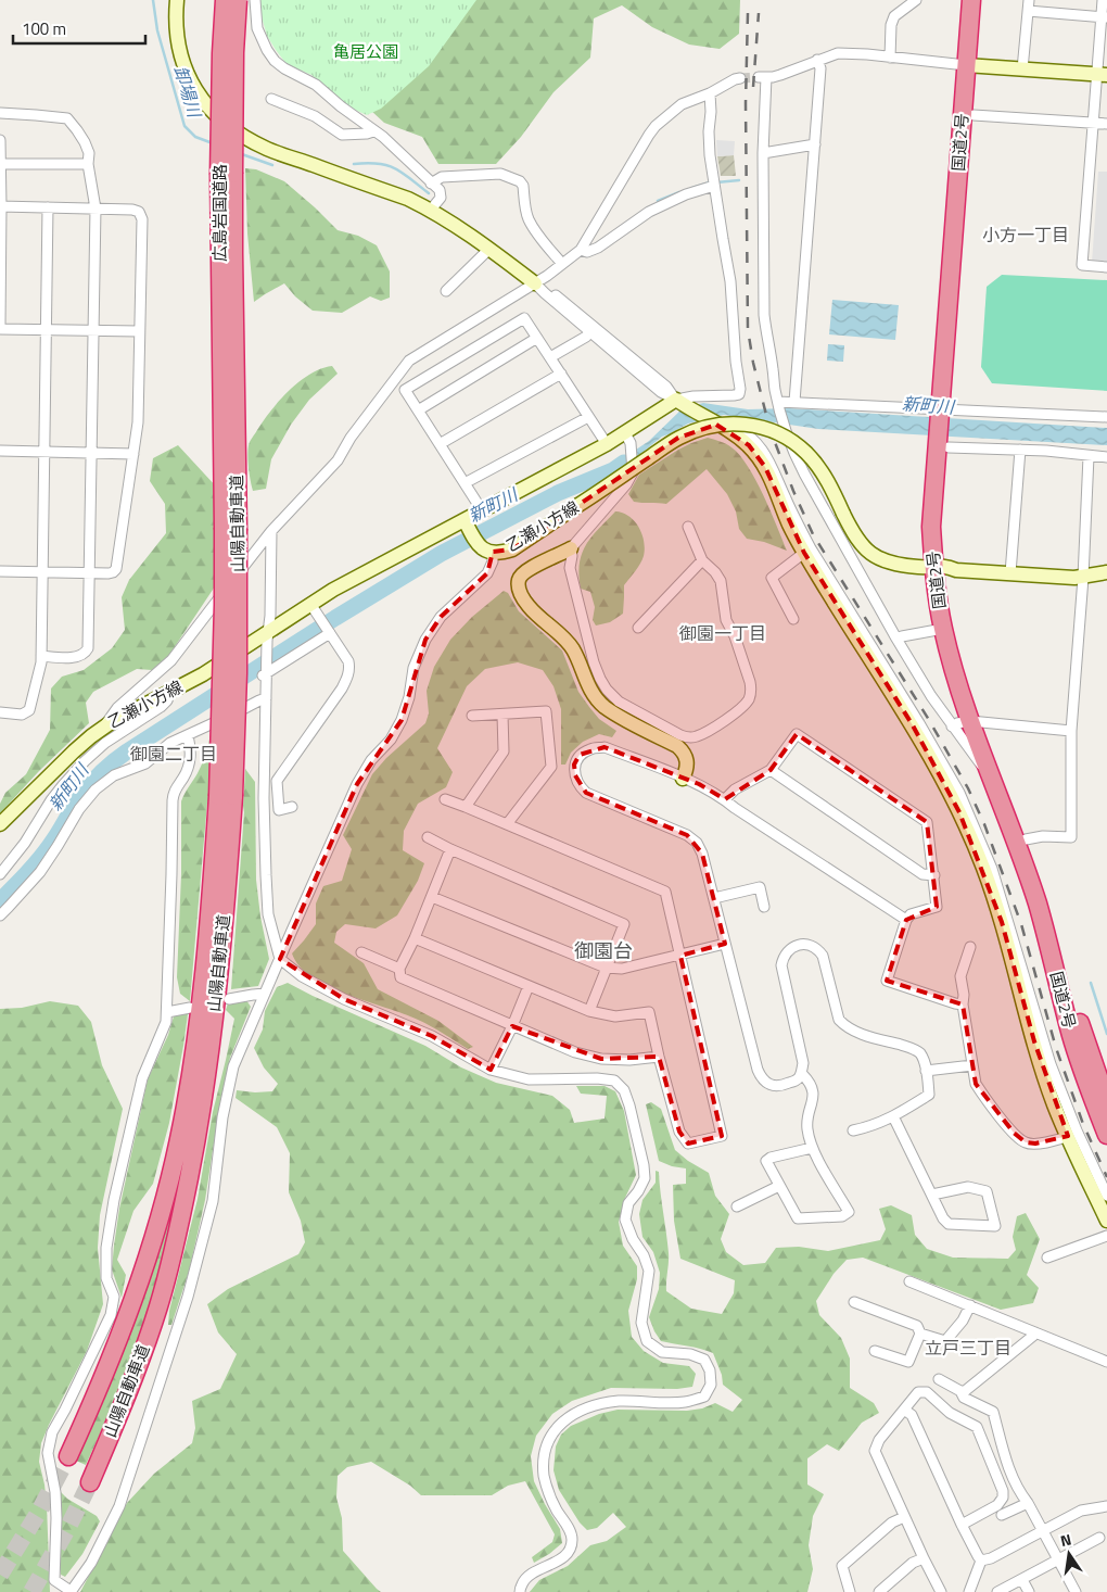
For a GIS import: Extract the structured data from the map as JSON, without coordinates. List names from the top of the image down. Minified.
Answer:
{"streets":{"highway":["国道2号","広島岩国道路","山陽自動車道"],"street":["乙瀬小方線"]},"crossings":[["国道2号","乙瀬小方線"],["広島岩国道路","山陽自動車道"]],"districts":["小方一丁目","御園一丁目","御園二丁目","御園台","立戸三丁目"],"water":["卸場川","新町川"],"parks":["亀居公園"],"scale_bar":"100 m","north":"top"}
